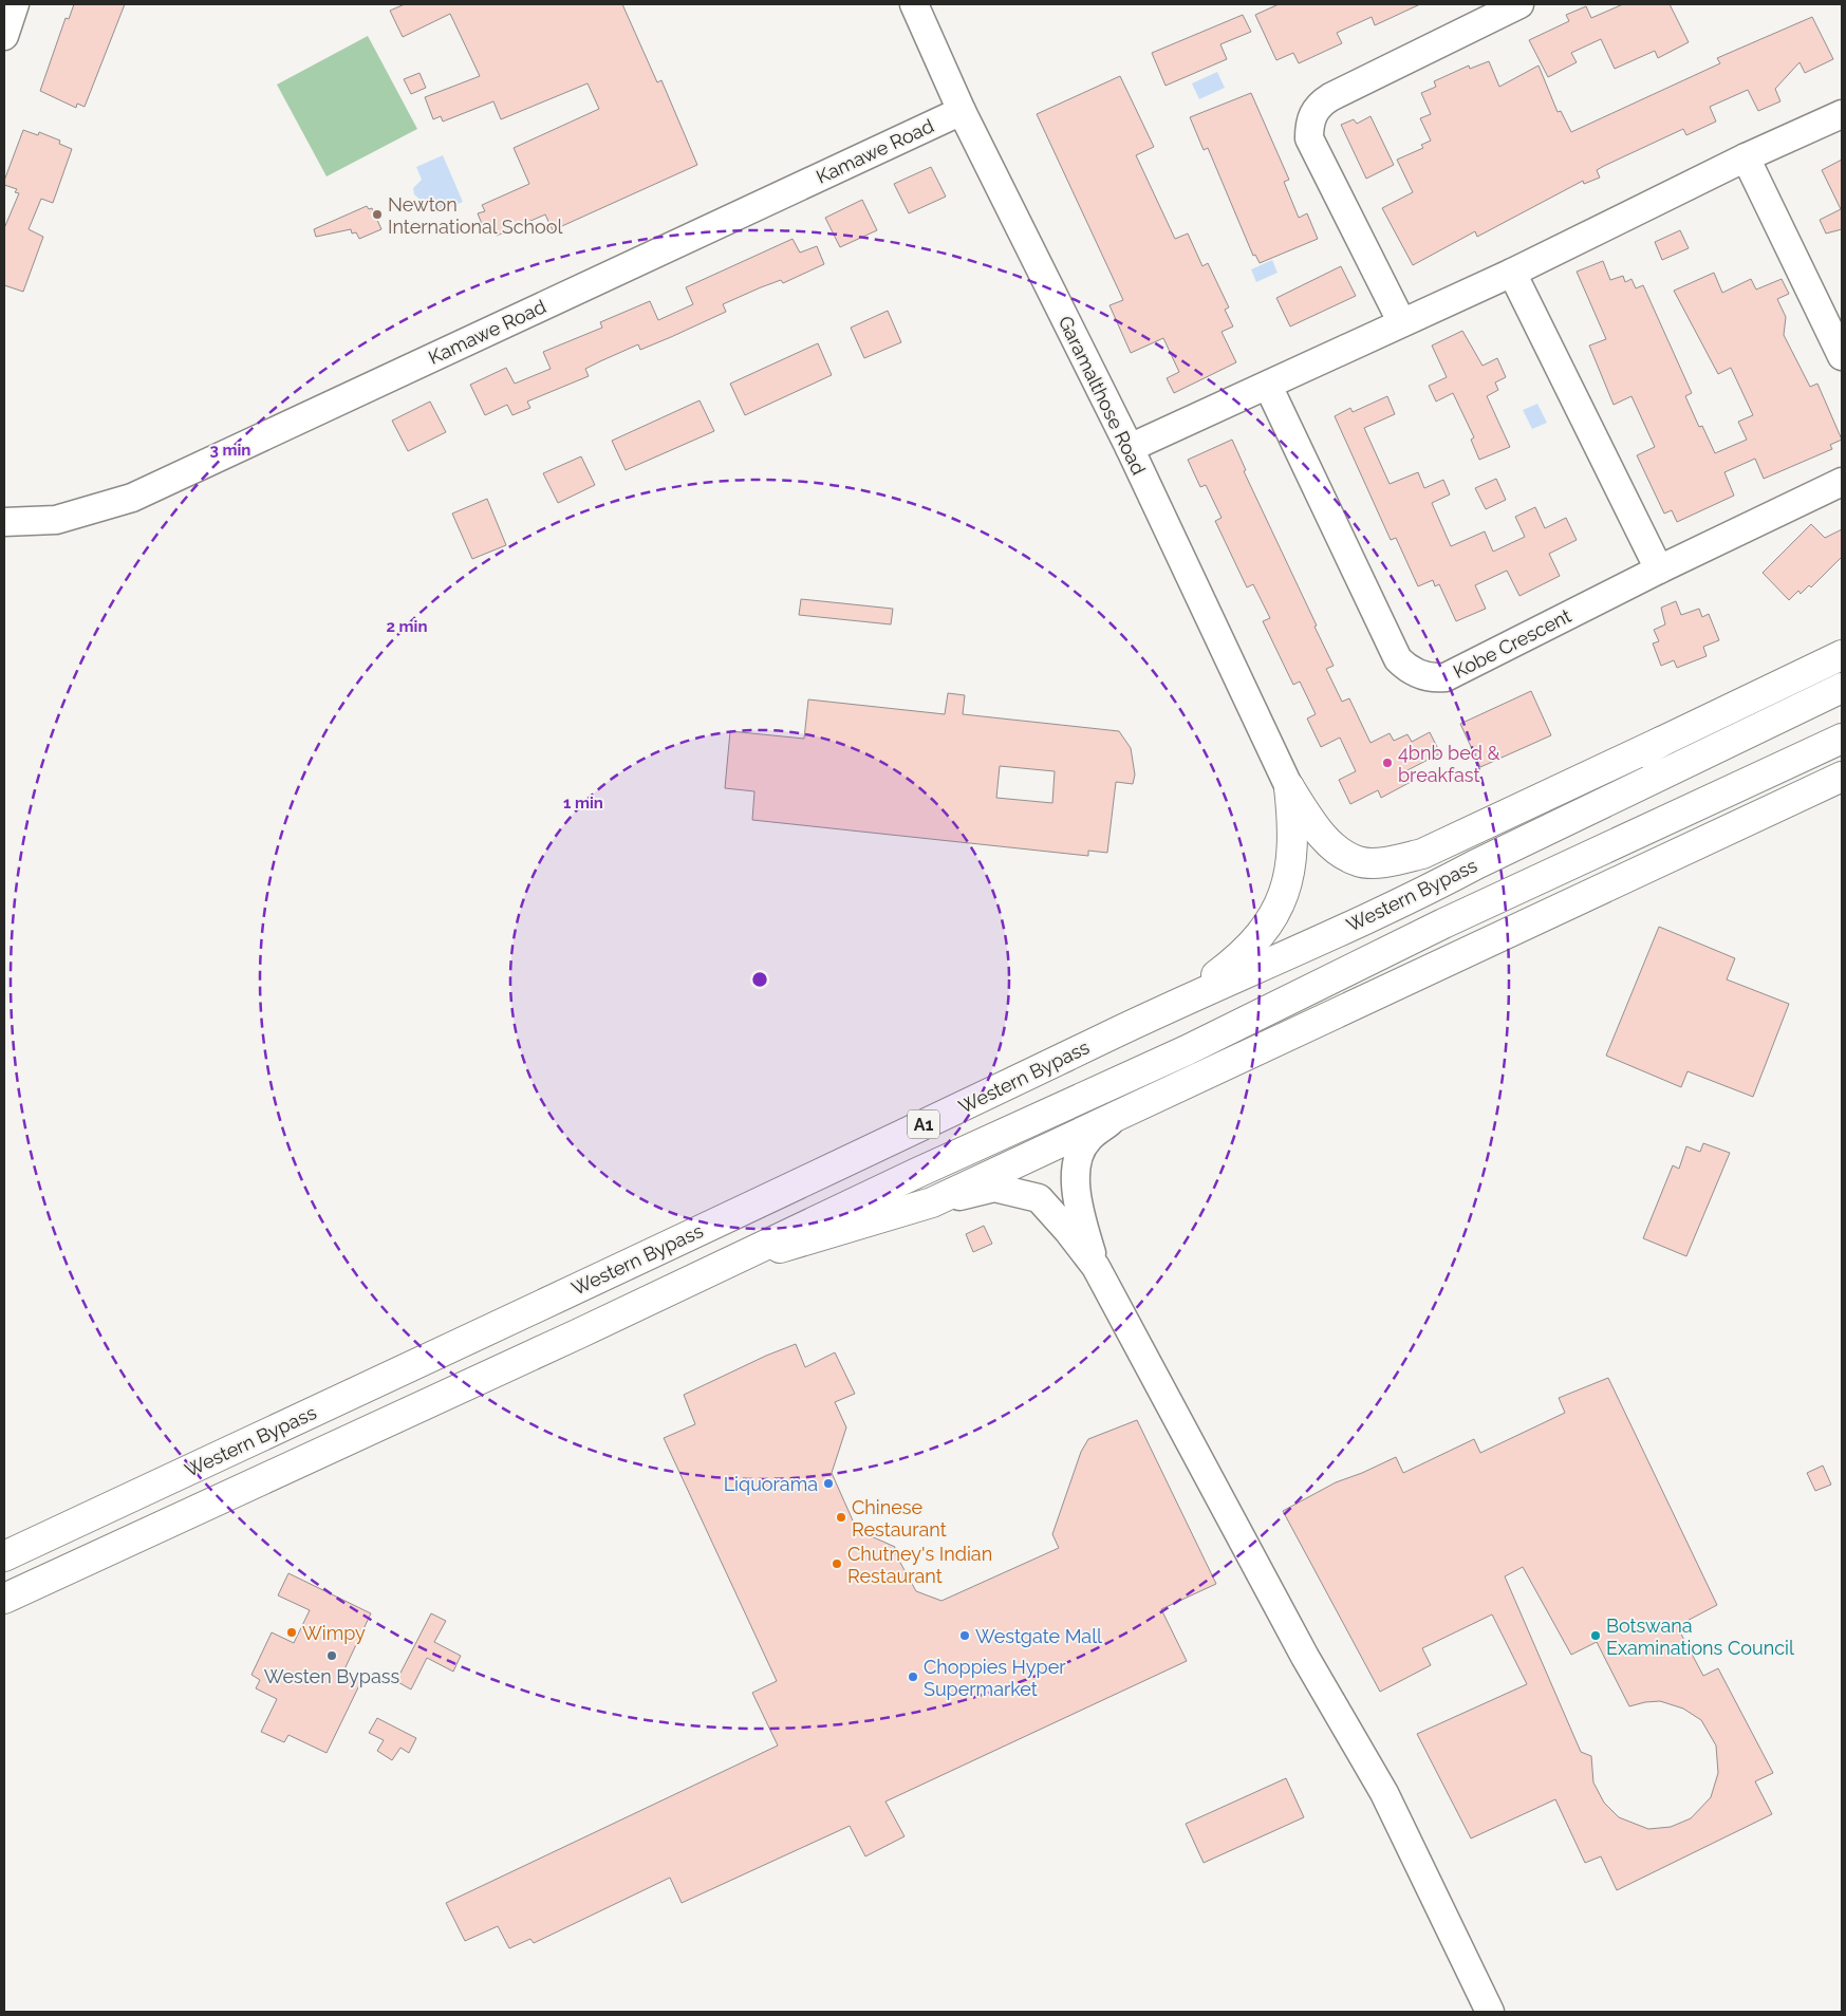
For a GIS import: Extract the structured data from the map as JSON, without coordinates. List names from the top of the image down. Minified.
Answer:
{"streets":{"main road":["Western Bypass","A1"],"street":["Kamawe Road","Garamalthose Road","Kobe Crescent"]},"crossings":[["Kamawe Road","Garamalthose Road"]],"places":["Newton International School","4bnb bed & breakfast","Liquorama","Chinese Restaurant","Chutney's Indian Restaurant","Wimpy","Westgate Mall","Botswana Examinations Council","Westen Bypass","Choppies Hyper Supermarket"],"rings":["3 min","2 min","1 min"]}
